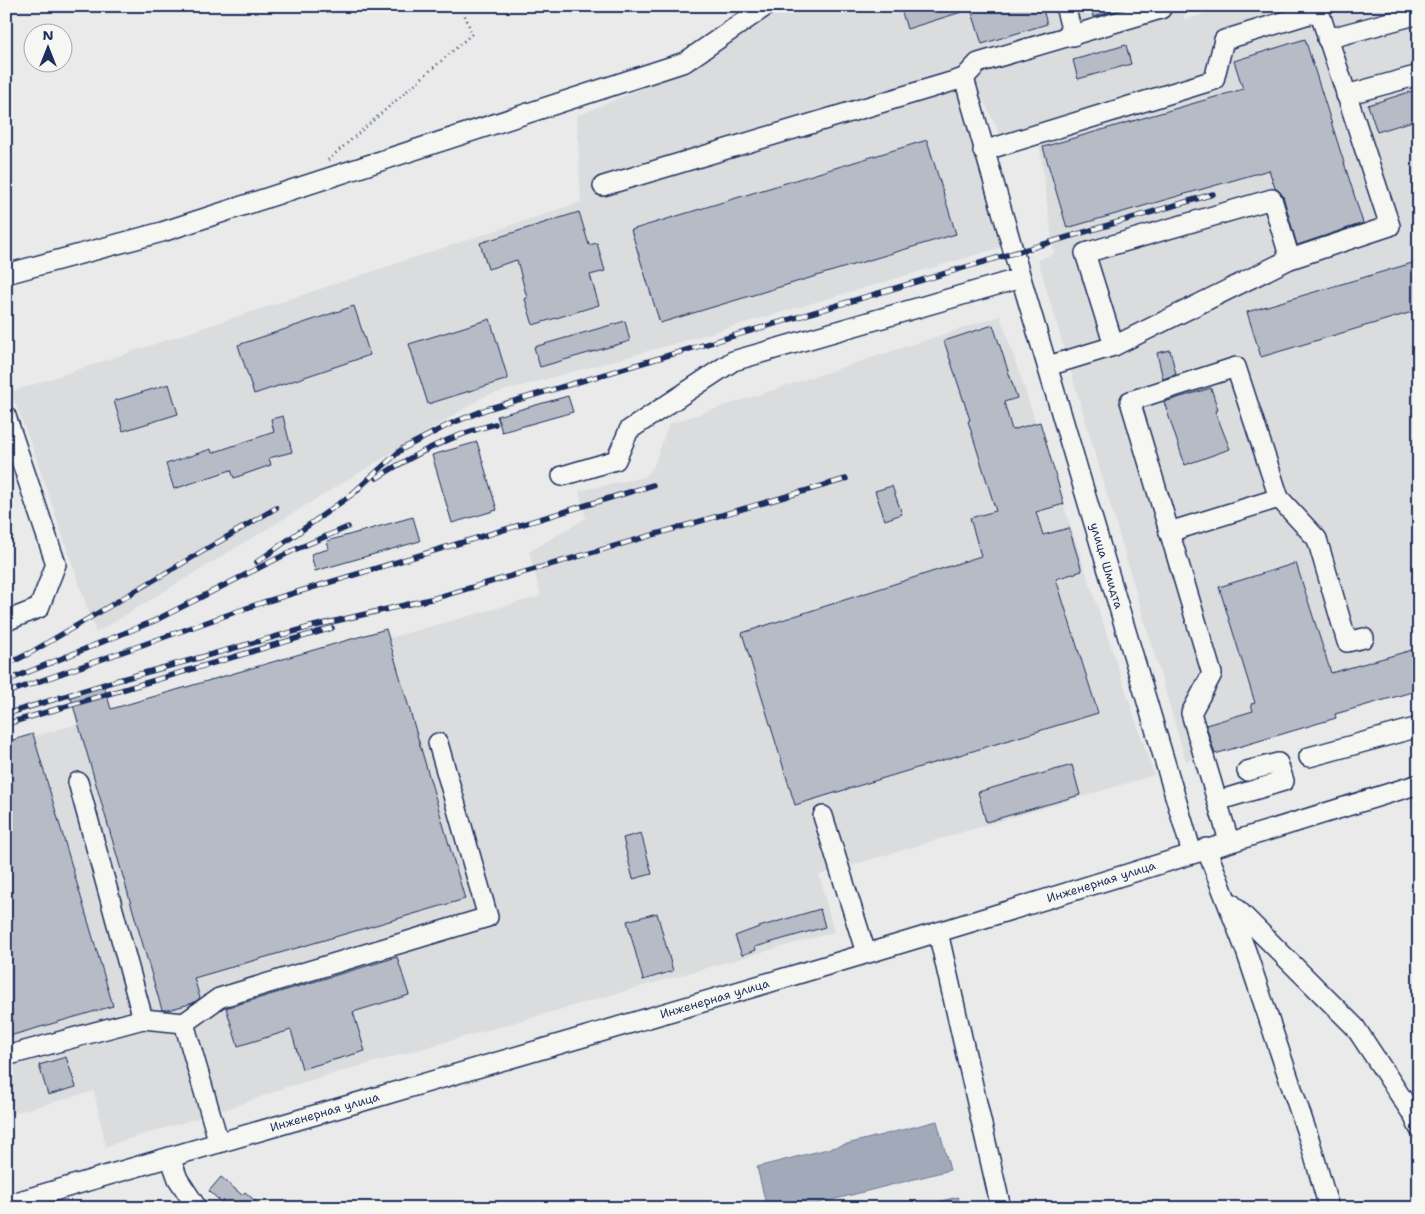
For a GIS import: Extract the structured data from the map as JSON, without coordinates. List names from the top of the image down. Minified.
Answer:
{"streets":{"street":["улица Шмидта","Инженерная улица"]},"crossings":[["улица Шмидта","Инженерная улица"]],"north":"top"}
